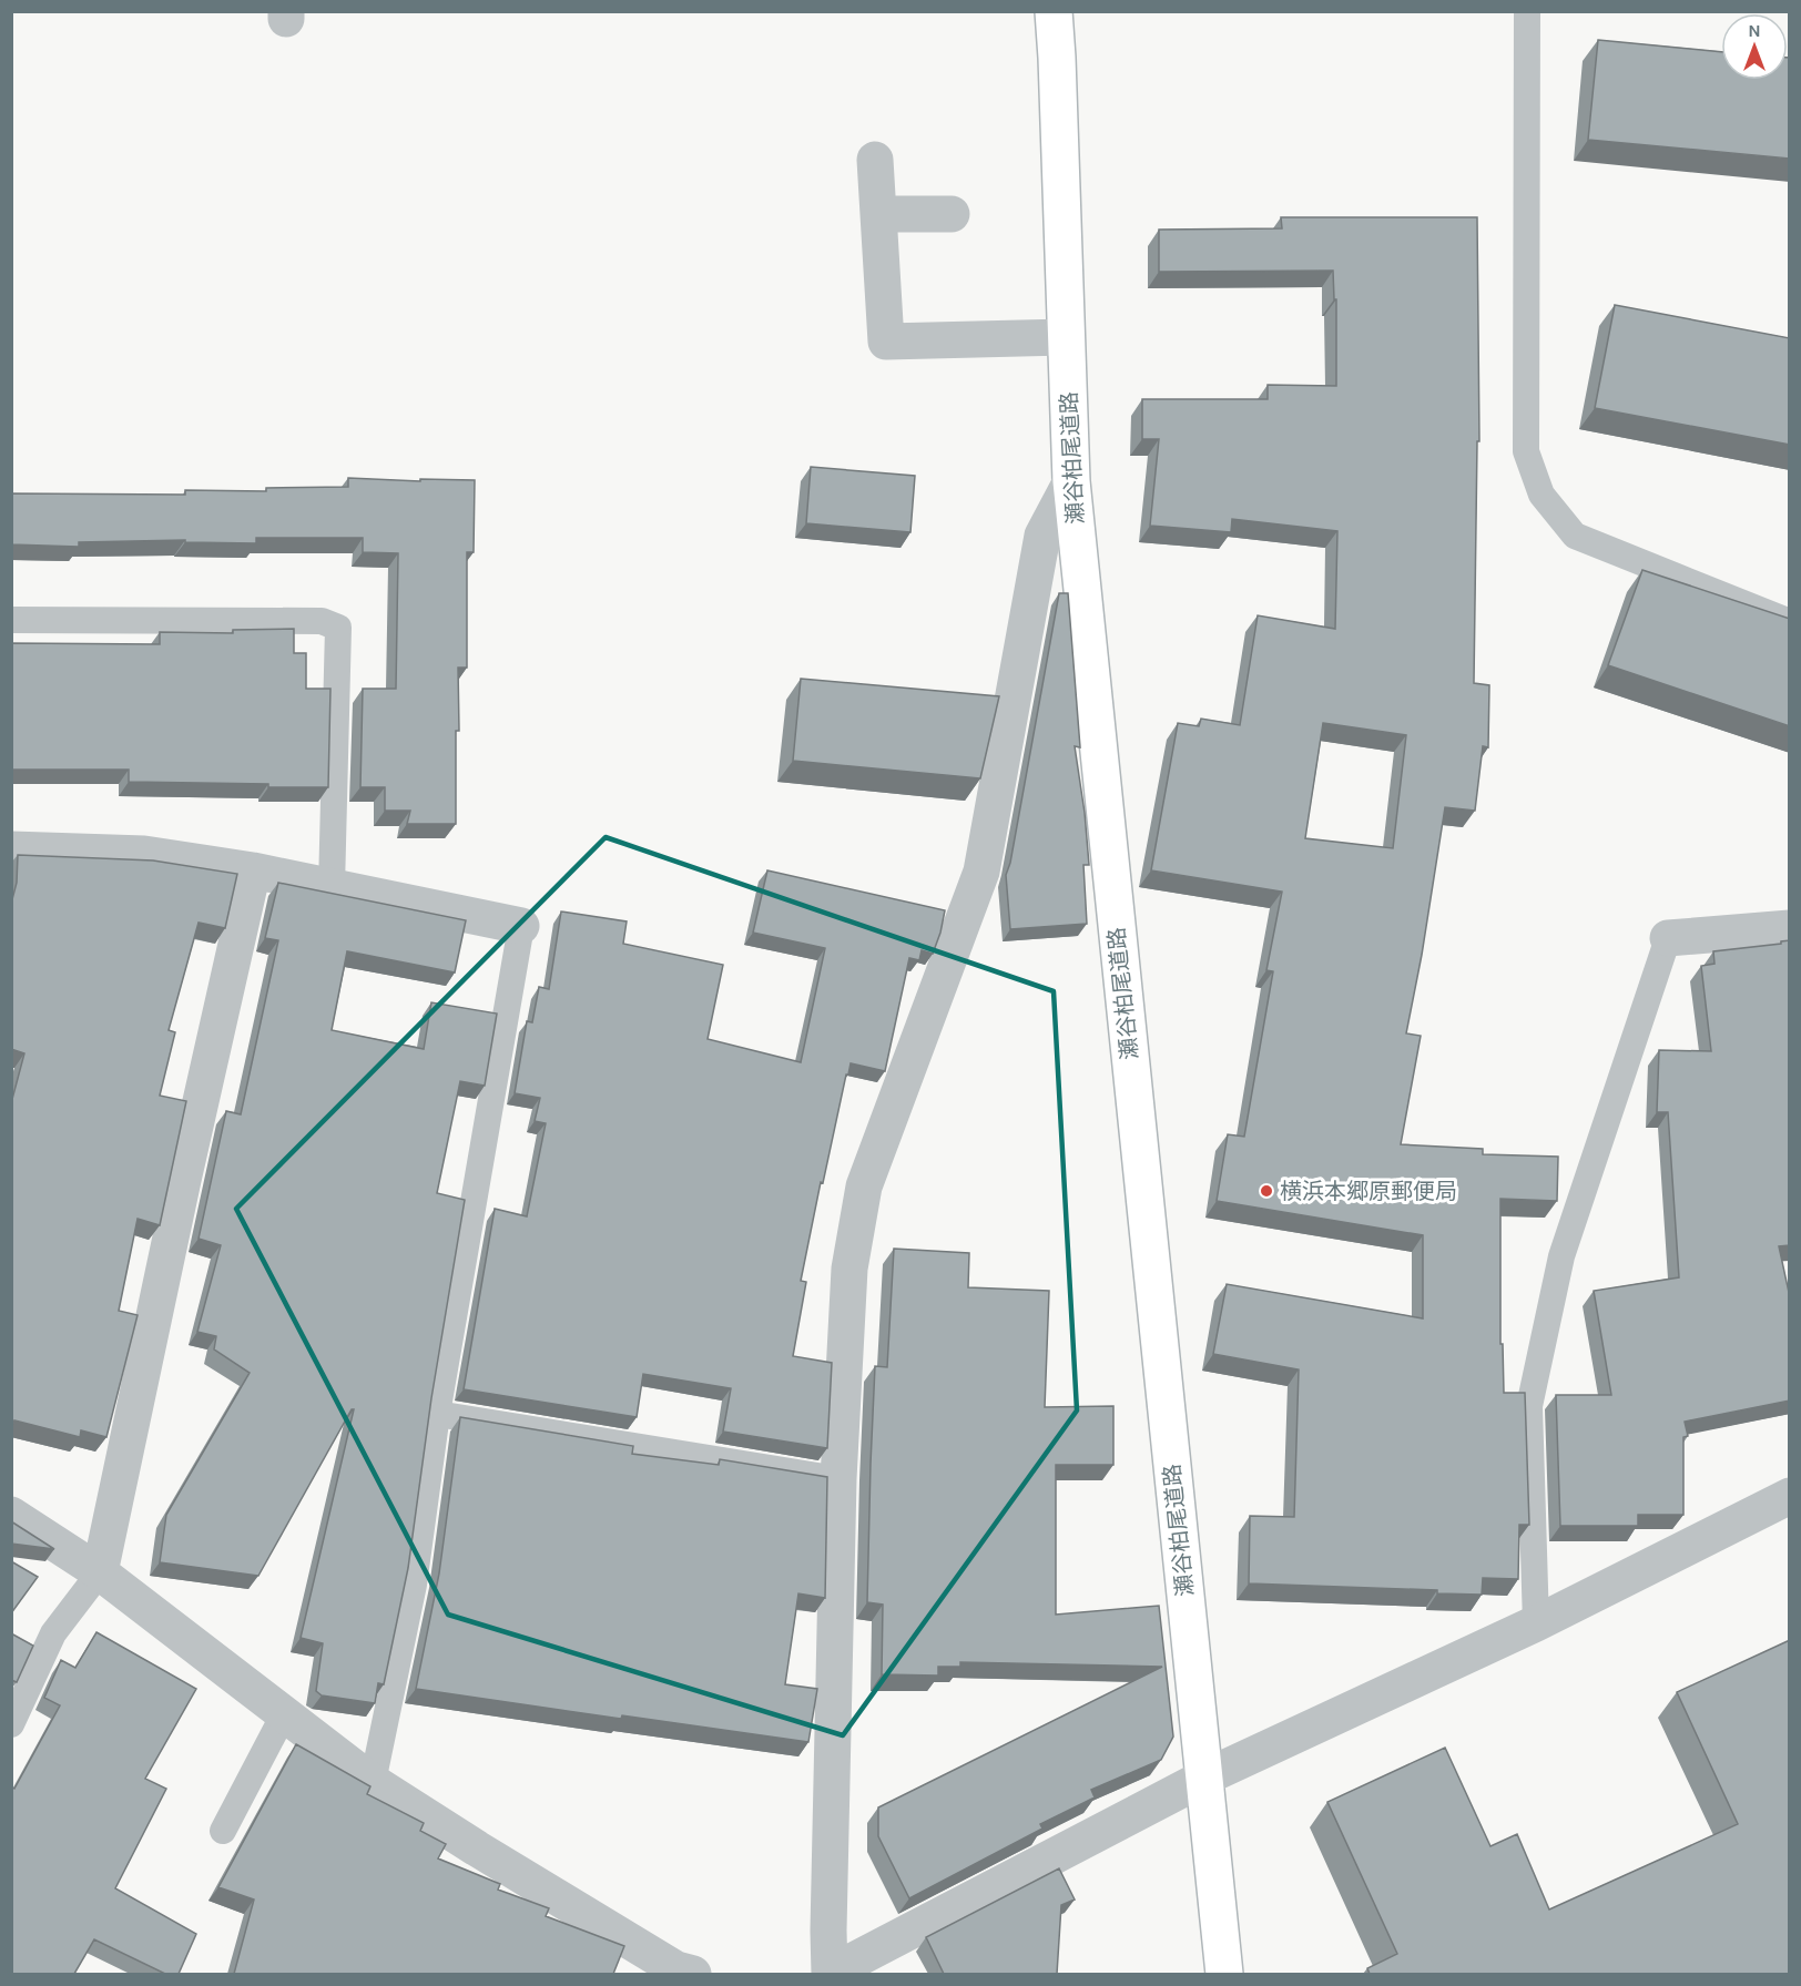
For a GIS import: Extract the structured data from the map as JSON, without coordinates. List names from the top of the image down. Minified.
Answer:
{"streets":{"main road":["瀬谷柏尾道路"]},"places":["横浜本郷原郵便局"],"north":"top"}
